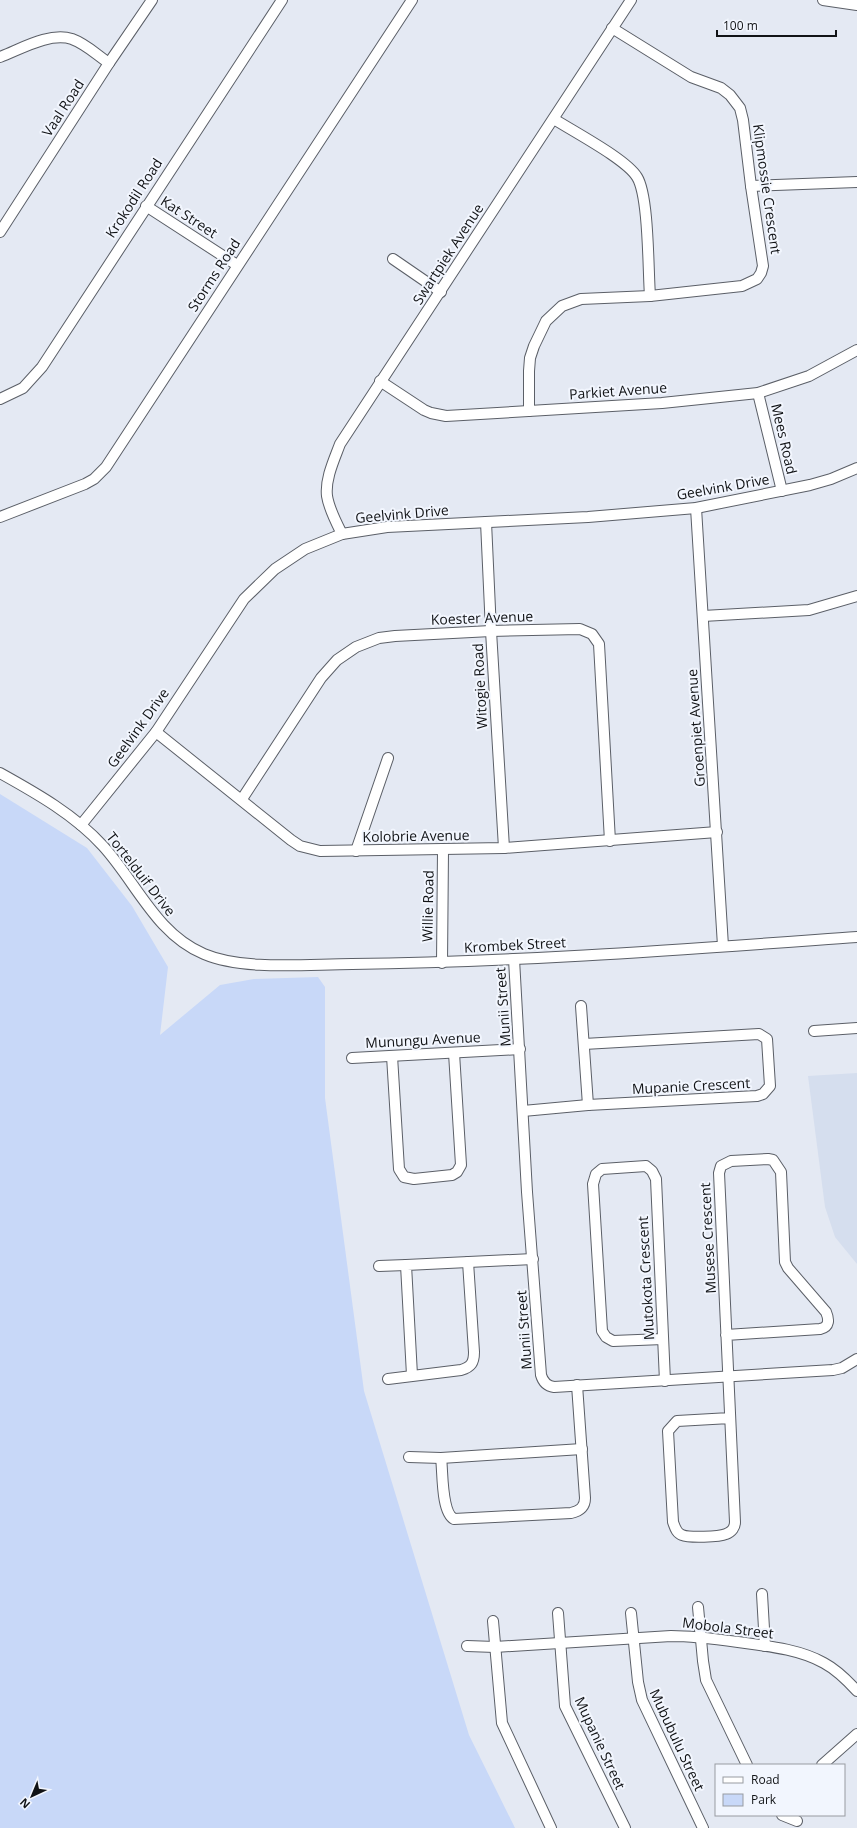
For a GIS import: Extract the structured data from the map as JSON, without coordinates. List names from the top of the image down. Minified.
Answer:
{"streets":{"street":["Vaal Road","Klipmossie Crescent","Krokodil Road","Kat Street","Swartpiek Avenue","Storms Road","Parkiet Avenue","Mees Road","Geelvink Drive","Koester Avenue","Witogie Road","Groenpiet Avenue","Kolobrie Avenue","Tortelduif Drive","Willie Road","Krombek Street","Munii Street","Munungu Avenue","Mupanie Crescent","Musese Crescent","Mutokota Crescent","Mobola Street","Mububulu Street","Mupanie Street"]},"crossings":[["Klipmossie Crescent","Swartpiek Avenue"],["Klipmossie Crescent","Parkiet Avenue"],["Krokodil Road","Kat Street"],["Kat Street","Storms Road"],["Swartpiek Avenue","Parkiet Avenue"],["Swartpiek Avenue","Geelvink Drive"],["Parkiet Avenue","Mees Road"],["Mees Road","Geelvink Drive"],["Geelvink Drive","Witogie Road"],["Geelvink Drive","Groenpiet Avenue"],["Geelvink Drive","Kolobrie Avenue"],["Geelvink Drive","Tortelduif Drive"],["Koester Avenue","Witogie Road"],["Koester Avenue","Kolobrie Avenue"],["Witogie Road","Kolobrie Avenue"],["Groenpiet Avenue","Kolobrie Avenue"],["Groenpiet Avenue","Krombek Street"],["Kolobrie Avenue","Willie Road"],["Tortelduif Drive","Krombek Street"],["Willie Road","Krombek Street"],["Krombek Street","Munii Street"],["Munii Street","Munungu Avenue"],["Munii Street","Mupanie Crescent"],["Munii Street","Musese Crescent"],["Munii Street","Mutokota Crescent"],["Mobola Street","Mububulu Street"],["Mobola Street","Mupanie Street"]],"legend":["Road","Park"],"scale_bar":"100 m","north":"bottom left"}
